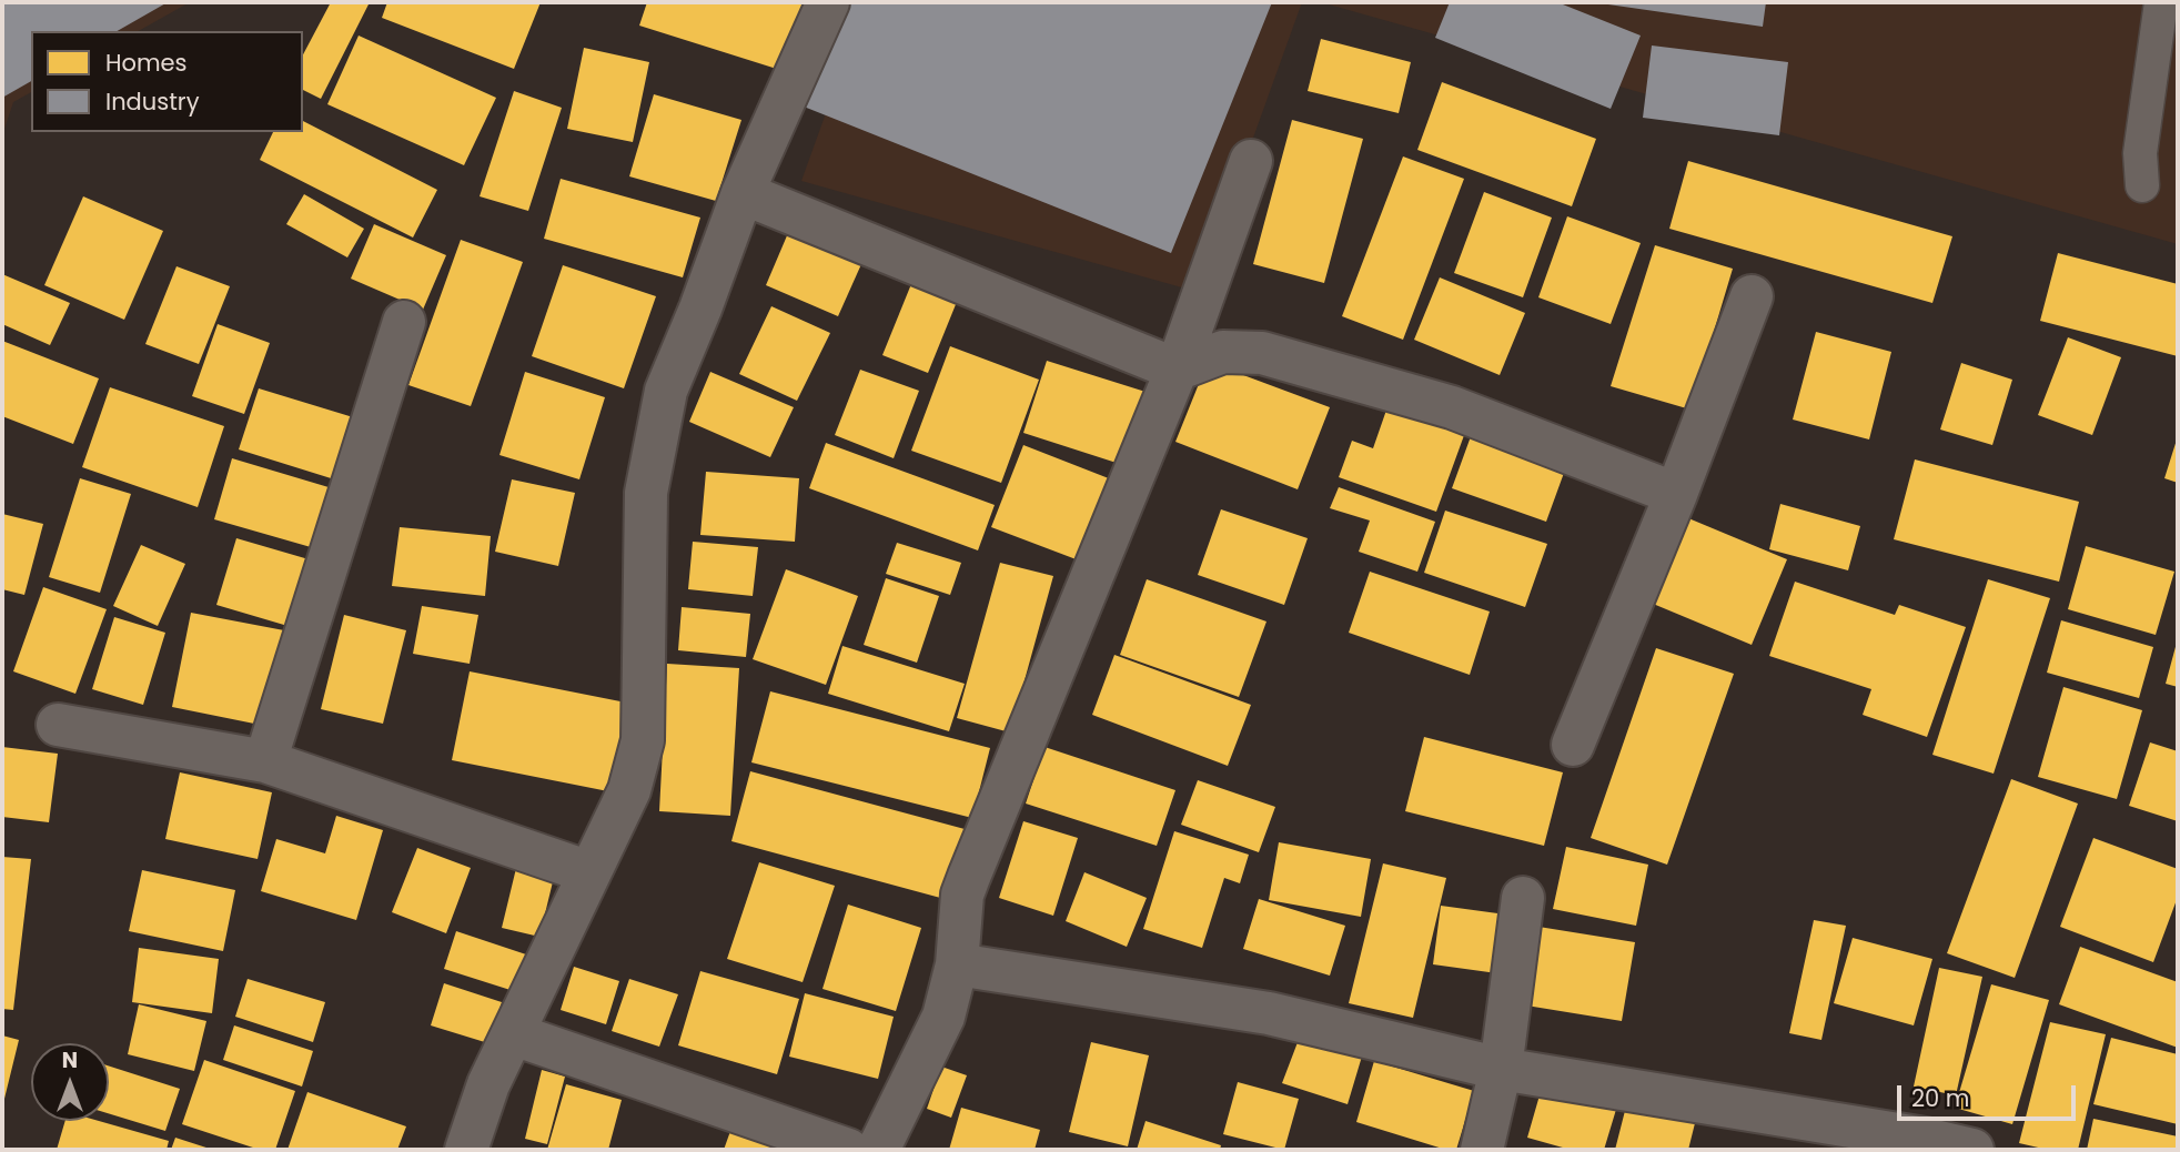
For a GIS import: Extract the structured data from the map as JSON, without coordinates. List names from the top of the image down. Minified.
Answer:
{"legend":["Homes","Industry"],"scale_bar":"20 m","north":"top"}
